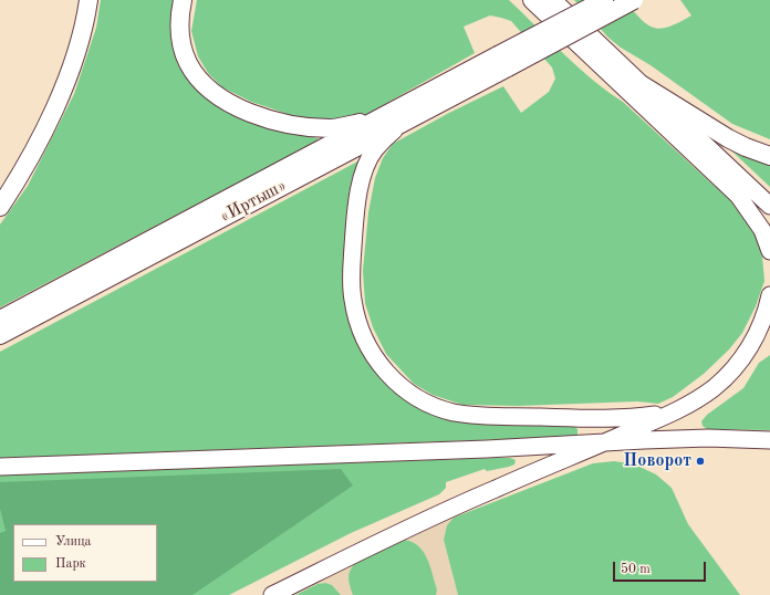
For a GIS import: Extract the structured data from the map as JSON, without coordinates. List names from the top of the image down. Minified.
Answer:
{"streets":{"highway":["«Иртыш»"]},"places":["Поворот"],"legend":["Улица","Парк"],"scale_bar":"50 m"}
